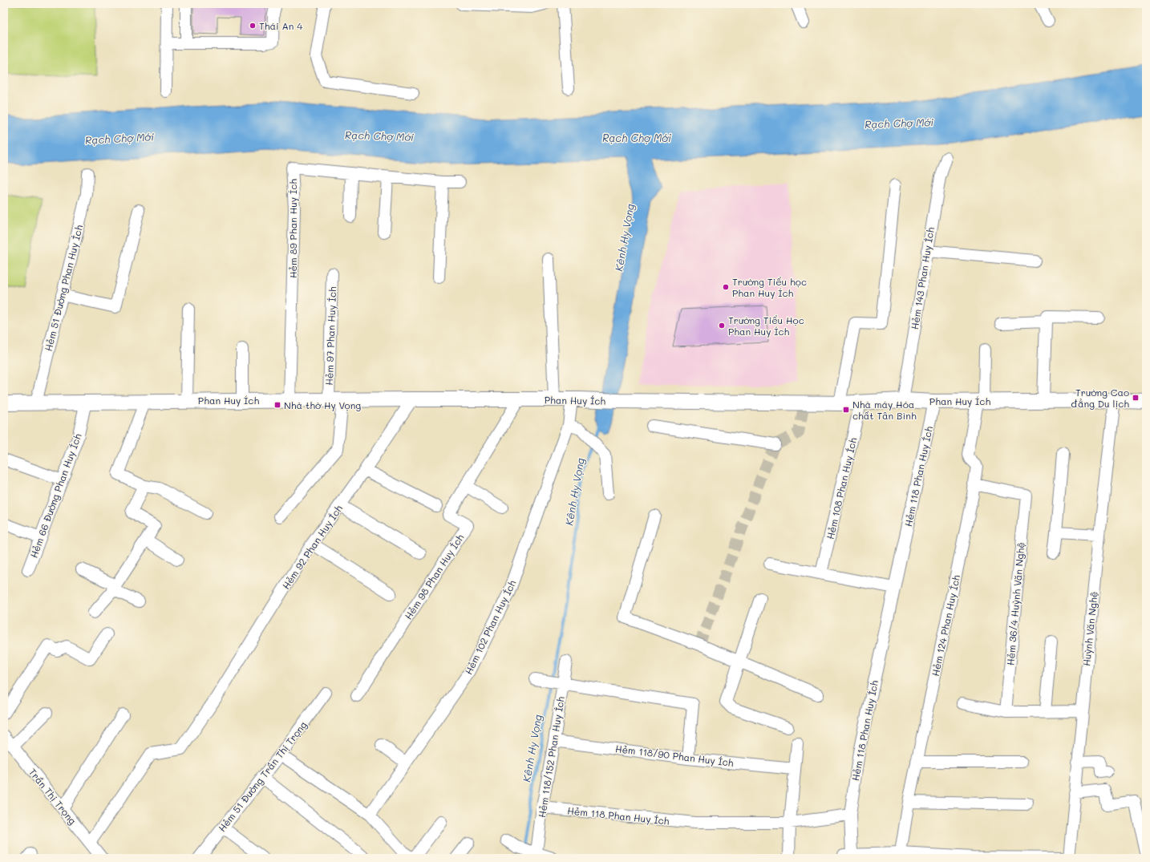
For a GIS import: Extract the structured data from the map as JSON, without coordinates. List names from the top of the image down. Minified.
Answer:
{"streets":{"main road":["Phan Huy Ích"],"street":["Hẻm 89 Phan Huy Ích","Hẻm 143 Phan Huy Ích","Hẻm 51 Đường Phan Huy Ích","Hẻm 97 Phan Huy Ích","Hẻm 118 Phan Huy Ích","Hẻm 108 Phan Huy Ích","Hẻm 66 Đường Phan Huy Ích","Hẻm 92 Phan Huy Ích","Hẻm 98 Phan Huy Ích","Hẻm 36/4 Huỳnh Văn Nghệ","Hẻm 124 Phan Huy Ích","Hẻm 102 Phan Huy Ích","Huỳnh Văn Nghệ","Hẻm 118/90 Phan Huy Ích","Hẻm 118/152 Phan Huy Ích","Hẻm 51 Đường Trần Thị Trọng","Trần Thị Trọng"]},"crossings":[["Hẻm 89 Phan Huy Ích","Phan Huy Ích"],["Hẻm 143 Phan Huy Ích","Phan Huy Ích"],["Hẻm 51 Đường Phan Huy Ích","Phan Huy Ích"],["Hẻm 97 Phan Huy Ích","Phan Huy Ích"],["Phan Huy Ích","Hẻm 118 Phan Huy Ích"],["Phan Huy Ích","Hẻm 108 Phan Huy Ích"],["Phan Huy Ích","Hẻm 66 Đường Phan Huy Ích"],["Phan Huy Ích","Hẻm 92 Phan Huy Ích"],["Phan Huy Ích","Hẻm 98 Phan Huy Ích"],["Phan Huy Ích","Hẻm 124 Phan Huy Ích"],["Phan Huy Ích","Hẻm 102 Phan Huy Ích"],["Phan Huy Ích","Huỳnh Văn Nghệ"],["Hẻm 118 Phan Huy Ích","Hẻm 118/152 Phan Huy Ích"],["Hẻm 92 Phan Huy Ích","Trần Thị Trọng"],["Hẻm 36/4 Huỳnh Văn Nghệ","Hẻm 124 Phan Huy Ích"],["Hẻm 118/90 Phan Huy Ích","Hẻm 118/152 Phan Huy Ích"]],"water":["Rạch Chợ Mới","Kênh Hy Vọng"],"places":{"other":["Thái An 4","Trường Tiểu học Phan Huy Ích","Trường Tiểu Học Phan Huy Ích"],"transit":["Trường Cao đẳng Du lịch","Nhà thờ Hy Vọng","Nhà máy Hóa chất Tân Bình"]}}
